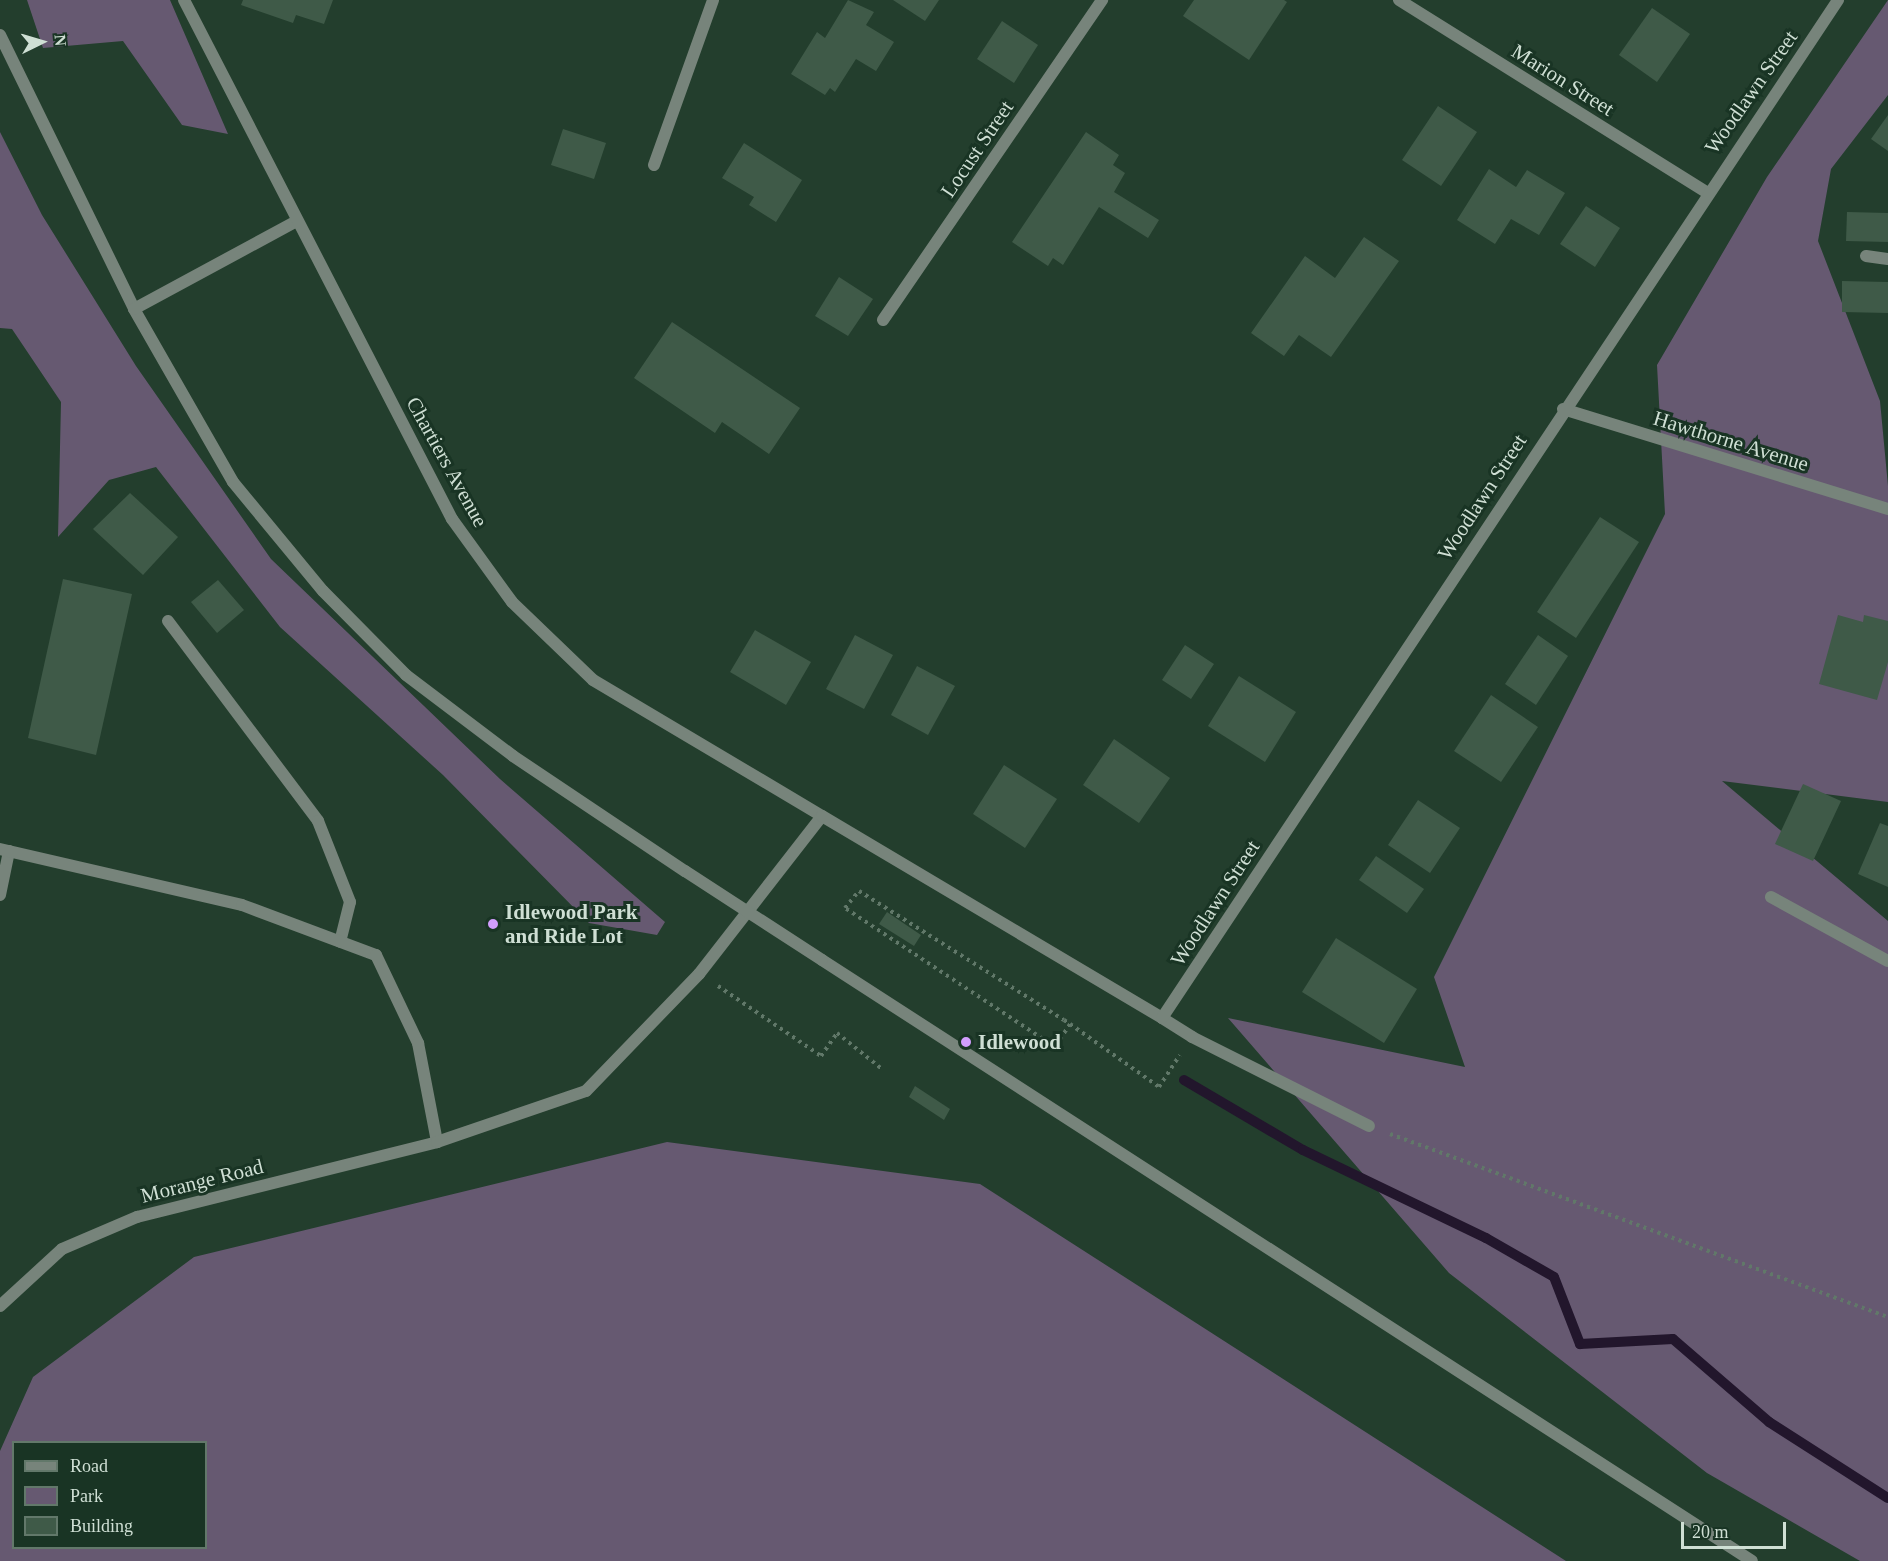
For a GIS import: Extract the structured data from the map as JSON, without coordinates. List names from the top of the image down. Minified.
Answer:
{"streets":{"street":["Marion Street","Woodlawn Street","Locust Street","Hawthorne Avenue","Chartiers Avenue","Morange Road"]},"crossings":[["Marion Street","Woodlawn Street"],["Woodlawn Street","Hawthorne Avenue"],["Woodlawn Street","Chartiers Avenue"],["Chartiers Avenue","Morange Road"]],"places":["Idlewood Park and Ride Lot","Idlewood"],"legend":["Road","Park","Building"],"scale_bar":"20 m","north":"right"}
